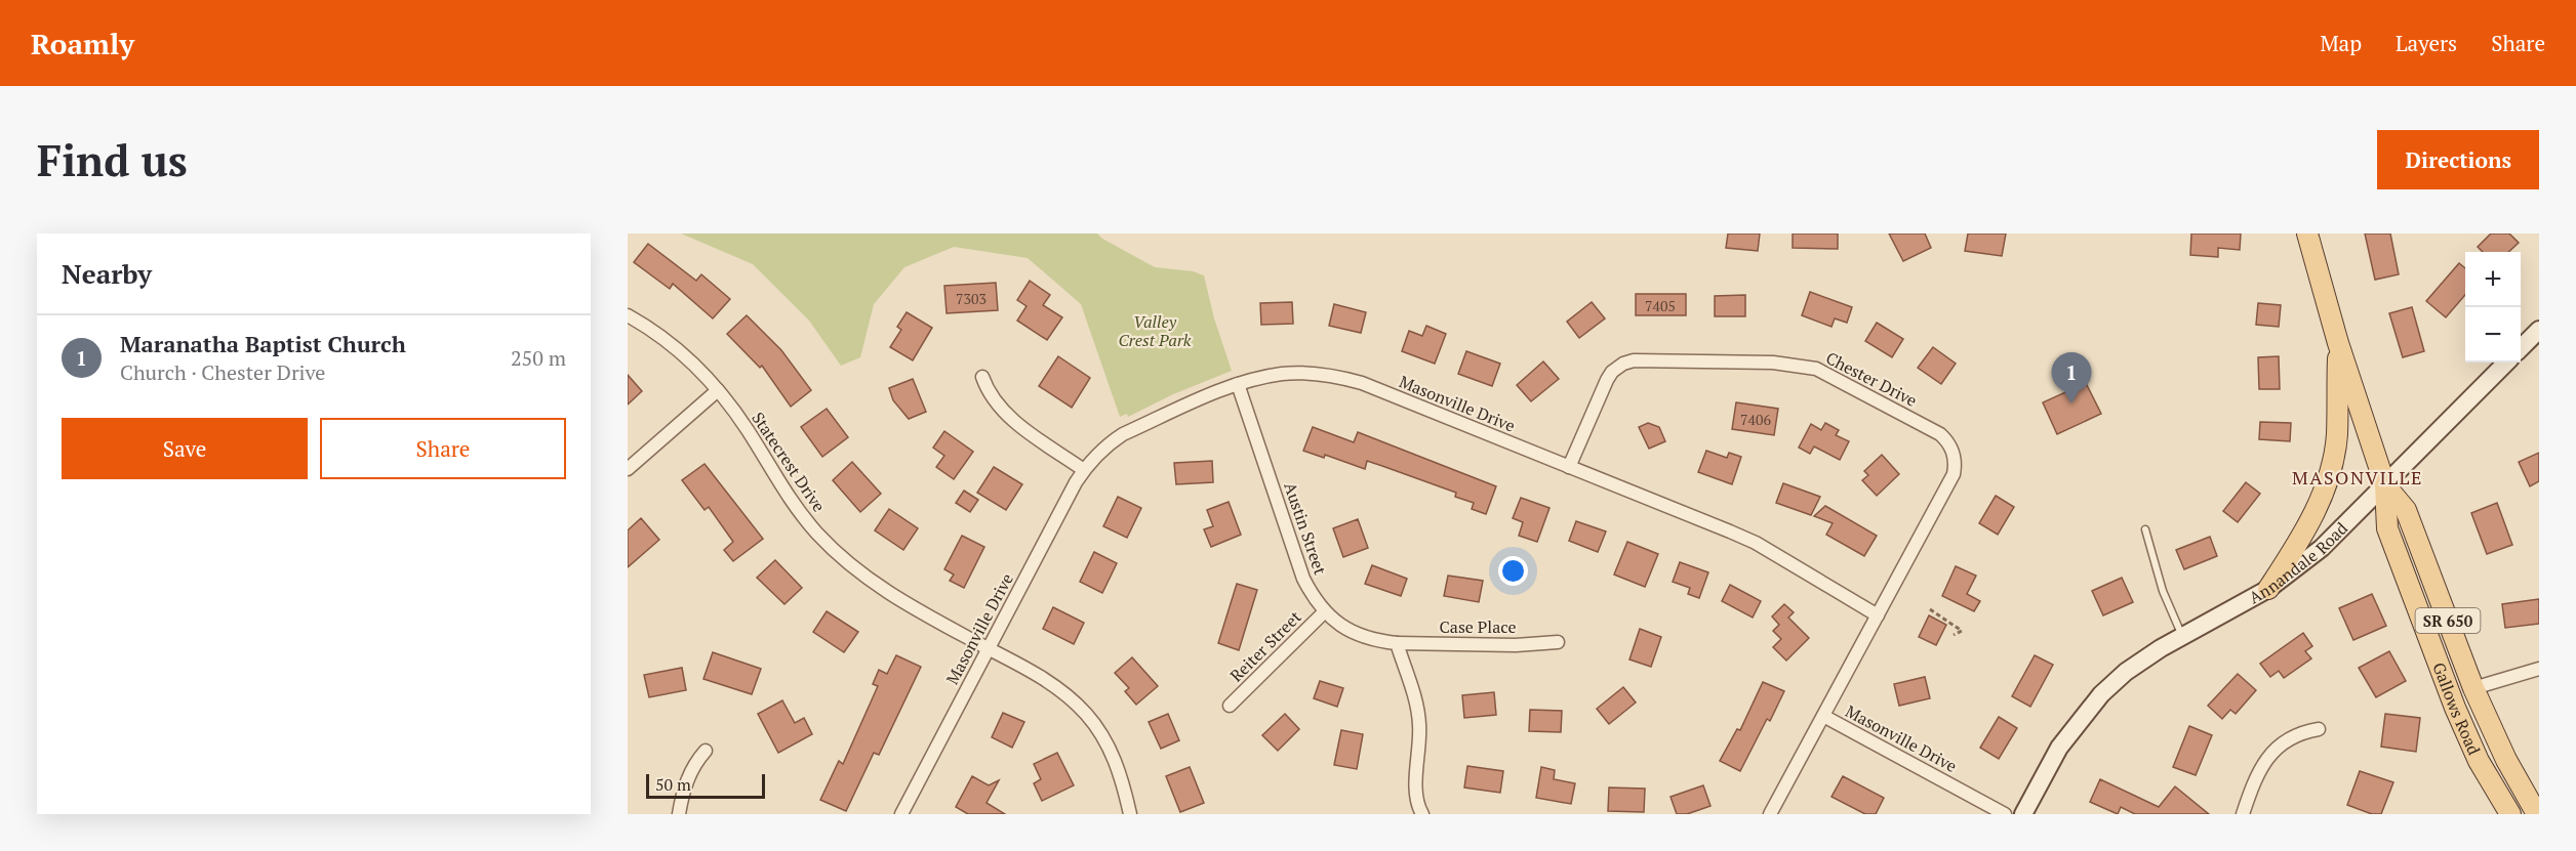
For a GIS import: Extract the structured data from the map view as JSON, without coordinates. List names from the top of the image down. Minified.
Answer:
{"streets":{"main road":["Annandale Road","SR 650","Gallows Road"],"street":["Chester Drive","Masonville Drive","Statecrest Drive","Austin Street","Case Place","Reiter Street"]},"crossings":[["Chester Drive","Masonville Drive"],["Masonville Drive","Statecrest Drive"],["Masonville Drive","Austin Street"],["Austin Street","Case Place"],["Austin Street","Reiter Street"],["Annandale Road","SR 650"],["Annandale Road","Gallows Road"],["SR 650","Gallows Road"]],"districts":["MASONVILLE"],"parks":["Valley Crest Park"],"house_numbers":["7303","7405","7406"],"scale_bar":"50 m","page":{"header":"Roamly","nav":["Map","Layers","Share"],"buttons":["Directions",["Save","Share"]],"title":"Find us","heading":"Nearby","map_buttons":["+","−"],"list":[{"mark":"1","name":"Maranatha Baptist Church","note":"Church · Chester Drive","value":"250 m"}],"pins":"1","scale":"50 m"}}
